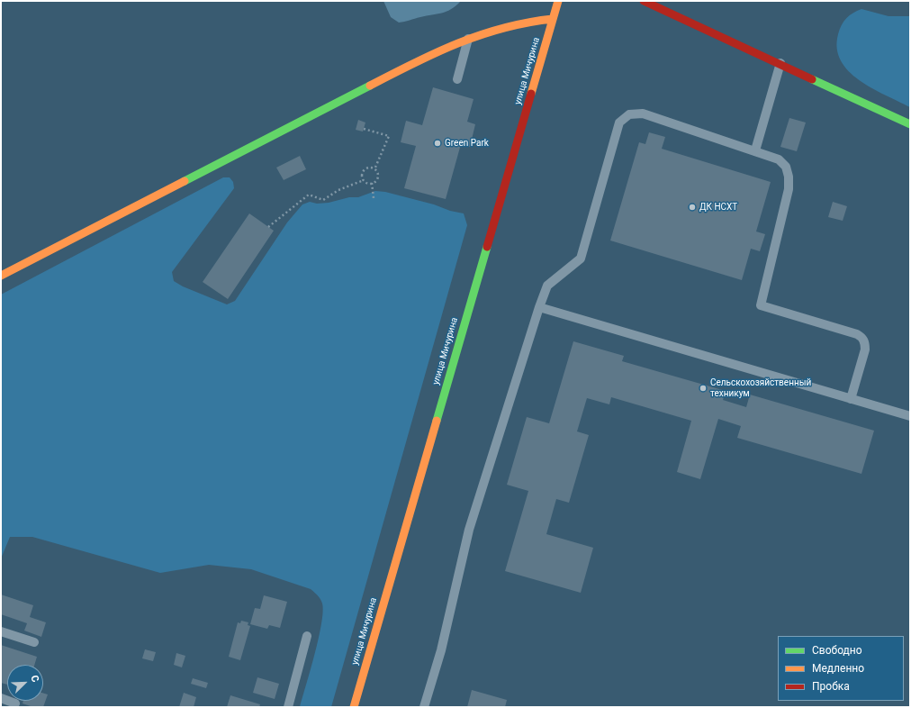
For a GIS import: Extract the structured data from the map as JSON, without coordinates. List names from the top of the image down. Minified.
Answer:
{"streets":{"street":["улица Мичурина"]},"places":["Green Park","ДК НСХТ","Сельскохозяйственный техникум"],"legend":["Свободно","Медленно","Пробка"],"north":"top right"}
